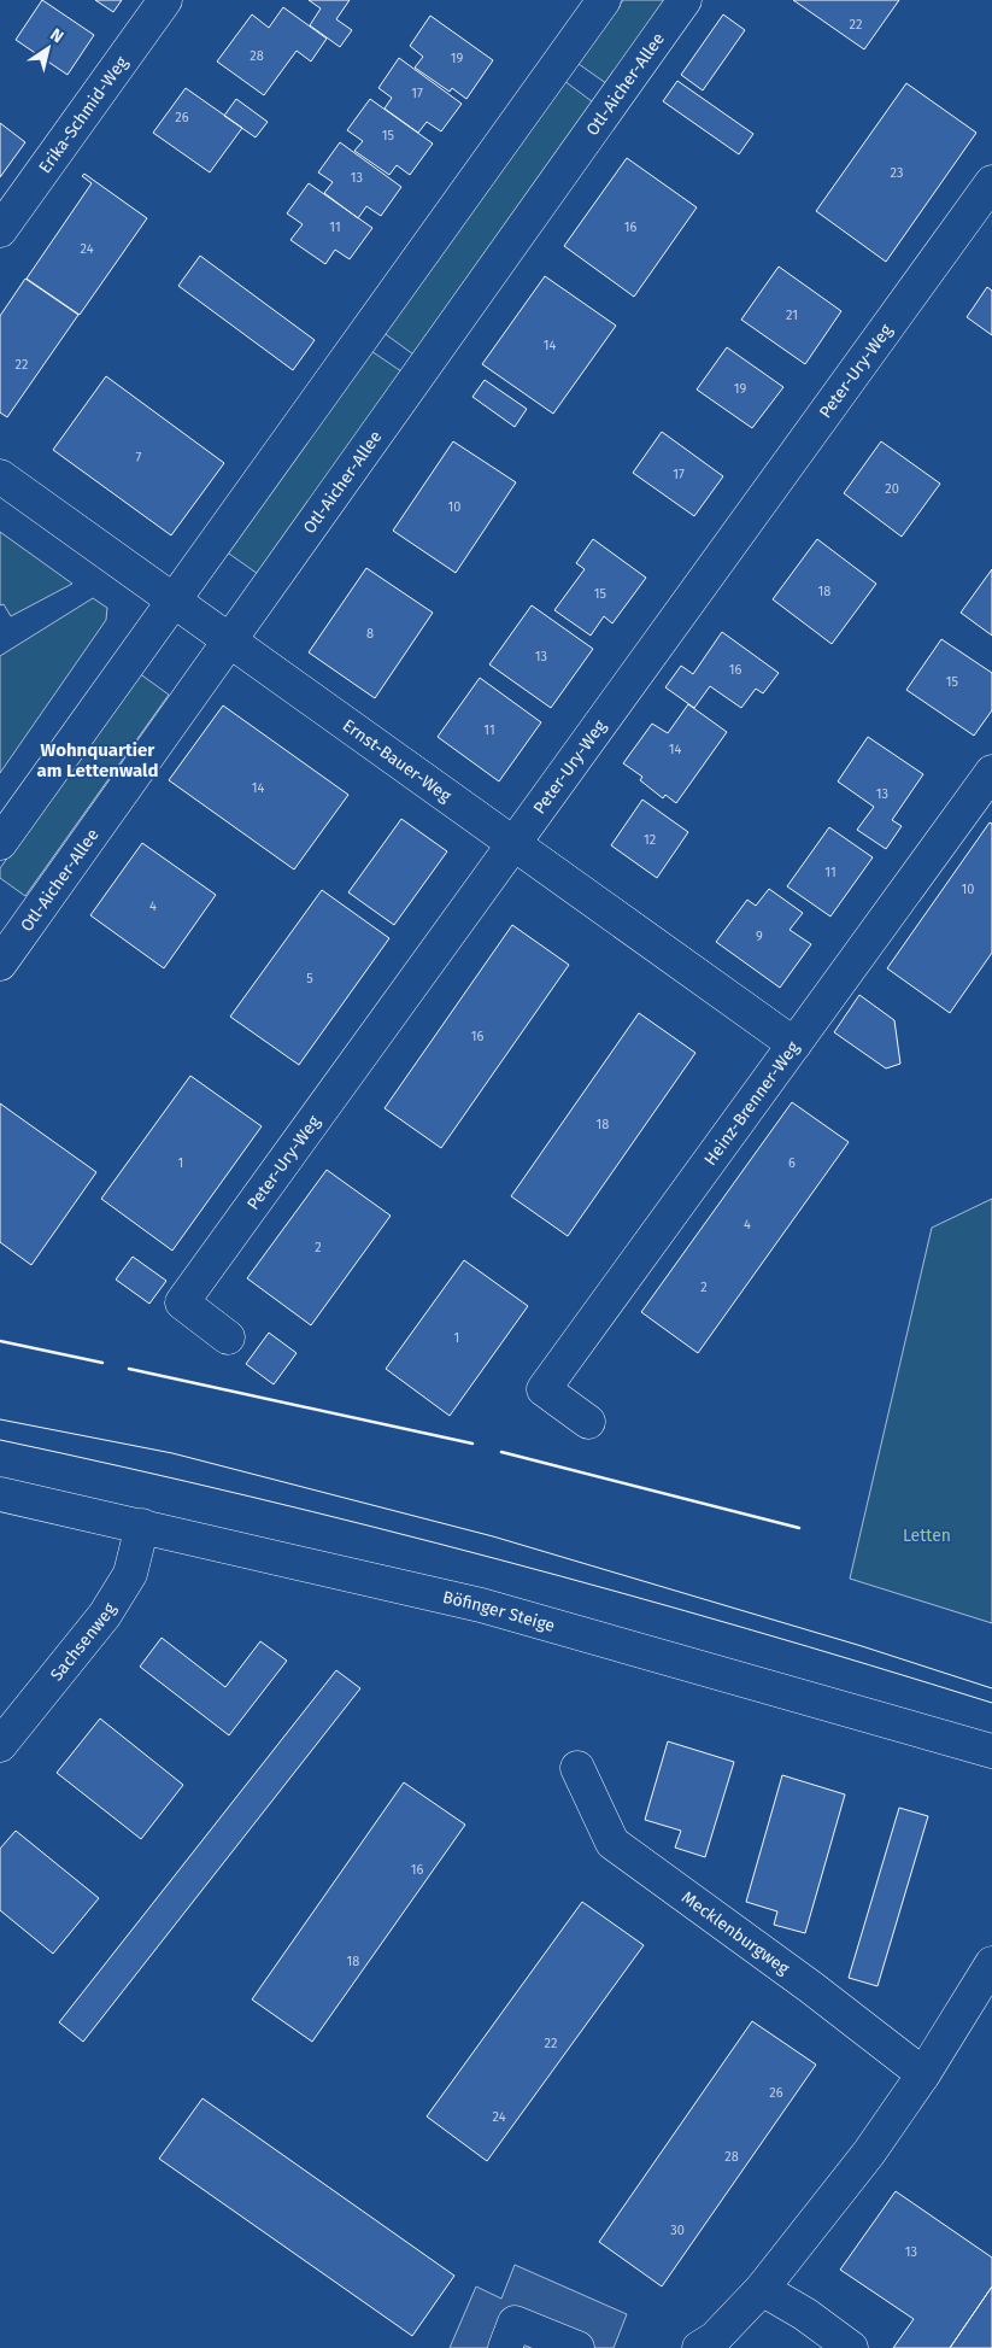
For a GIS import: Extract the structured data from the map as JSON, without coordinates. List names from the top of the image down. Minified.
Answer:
{"streets":{"street":["Otl-Aicher-Allee","Erika-Schmid-Weg","Peter-Ury-Weg","Ernst-Bauer-Weg","Heinz-Brenner-Weg","Böfinger Steige","Sachsenweg","Mecklenburgweg"]},"crossings":[["Otl-Aicher-Allee","Ernst-Bauer-Weg"],["Peter-Ury-Weg","Ernst-Bauer-Weg"],["Ernst-Bauer-Weg","Heinz-Brenner-Weg"],["Böfinger Steige","Sachsenweg"]],"districts":["Wohnquartier am Lettenwald"],"parks":["Letten"],"house_numbers":["22","28","19","17","26","15","23","13","11","16","24","21","14","22","19","7","17","20","10","18","15","8","13","16","15","11","14","14","13","12","11","10","4","9","5","16","18","1","6","4","2","2","1","16","18","22","26","24","28","30","13"],"north":"top right"}
